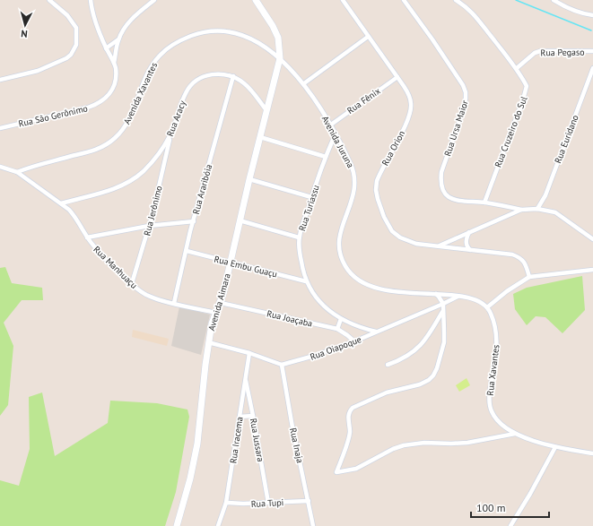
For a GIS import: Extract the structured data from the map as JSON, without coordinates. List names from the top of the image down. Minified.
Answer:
{"streets":{"main road":["Avenida Aimara"],"street":["Rua Pegaso","Avenida Xavantes","Rua Fênix","Rua São Gerônimo","Rua Aracy","Rua Ursa Maior","Rua Cruzeiro do Sul","Rua Euridano","Avenida Juruna","Rua Orion","Rua Araribóia","Rua Turiassu","Rua Jerônimo","Rua Embu Guaçu","Rua Manhuaçu","Rua Joaçaba","Rua Oiapoque","Rua Xavantes","Rua Iracema","Rua Jussara","Rua Inaja","Rua Tupi"]},"crossings":[["Rua Pegaso","Rua Cruzeiro do Sul"],["Avenida Xavantes","Avenida Juruna"],["Avenida Xavantes","Rua Manhuaçu"],["Avenida Xavantes","Avenida Aimara"],["Rua Fênix","Avenida Juruna"],["Rua Fênix","Rua Orion"],["Rua Aracy","Rua Araribóia"],["Rua Aracy","Rua Jerônimo"],["Rua Aracy","Rua Manhuaçu"],["Rua Ursa Maior","Rua Cruzeiro do Sul"],["Avenida Juruna","Rua Turiassu"],["Avenida Juruna","Avenida Aimara"],["Avenida Juruna","Rua Oiapoque"],["Rua Araribóia","Rua Embu Guaçu"],["Rua Araribóia","Rua Manhuaçu"],["Rua Turiassu","Rua Embu Guaçu"],["Rua Turiassu","Rua Oiapoque"],["Rua Jerônimo","Rua Manhuaçu"],["Rua Embu Guaçu","Avenida Aimara"],["Rua Manhuaçu","Avenida Aimara"],["Avenida Aimara","Rua Joaçaba"],["Rua Joaçaba","Rua Oiapoque"],["Rua Oiapoque","Rua Inaja"],["Rua Iracema","Rua Jussara"],["Rua Iracema","Rua Tupi"],["Rua Jussara","Rua Tupi"],["Rua Inaja","Rua Tupi"]],"scale_bar":"100 m","north":"bottom"}
